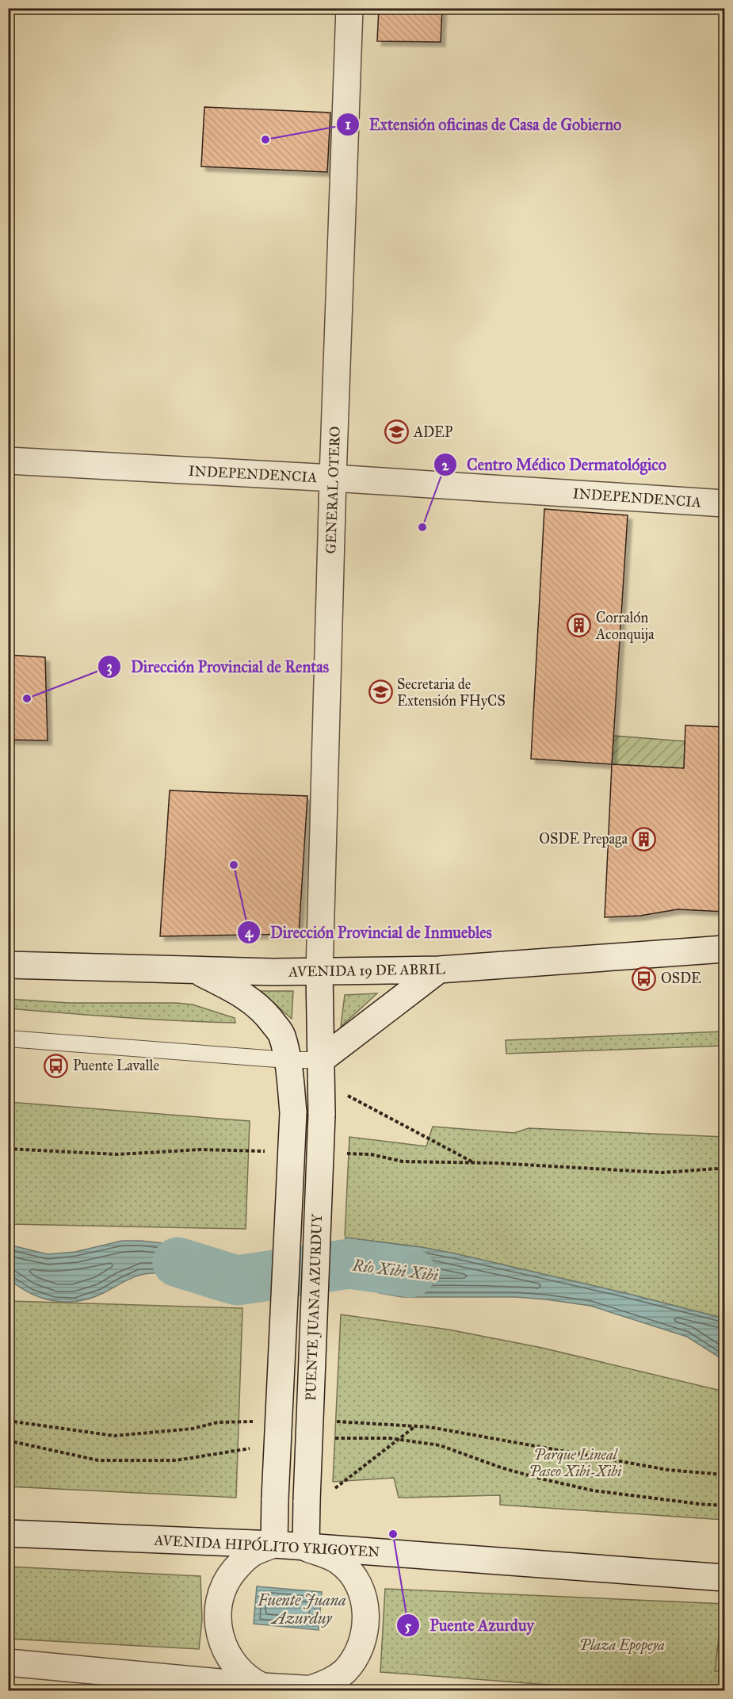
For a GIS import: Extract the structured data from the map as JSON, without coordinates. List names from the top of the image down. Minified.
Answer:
{"streets":{"street":["INDEPENDENCIA","GENERAL OTERO","AVENIDA 19 DE ABRIL","PUENTE JUANA AZURDUY","AVENIDA HIPÓLITO YRIGOYEN"]},"crossings":[["INDEPENDENCIA","GENERAL OTERO"],["GENERAL OTERO","AVENIDA 19 DE ABRIL"],["GENERAL OTERO","PUENTE JUANA AZURDUY"],["AVENIDA 19 DE ABRIL","PUENTE JUANA AZURDUY"],["PUENTE JUANA AZURDUY","AVENIDA HIPÓLITO YRIGOYEN"]],"water":["Río Xibi Xibi","Fuente Juana Azurduy"],"parks":["Parque Lineal Paseo Xibi-Xibi","Plaza Epopeya"],"places":{"other":["Extensión oficinas de Casa de Gobierno","Centro Médico Dermatológico","Dirección Provincial de Rentas","Dirección Provincial de Inmuebles","Puente Azurduy"],"school or university":["ADEP","Secretaria de Extensión FHyCS"],"building":["Corralón Aconquija","OSDE Prepaga"],"bus stop":["OSDE","Puente Lavalle"]}}
